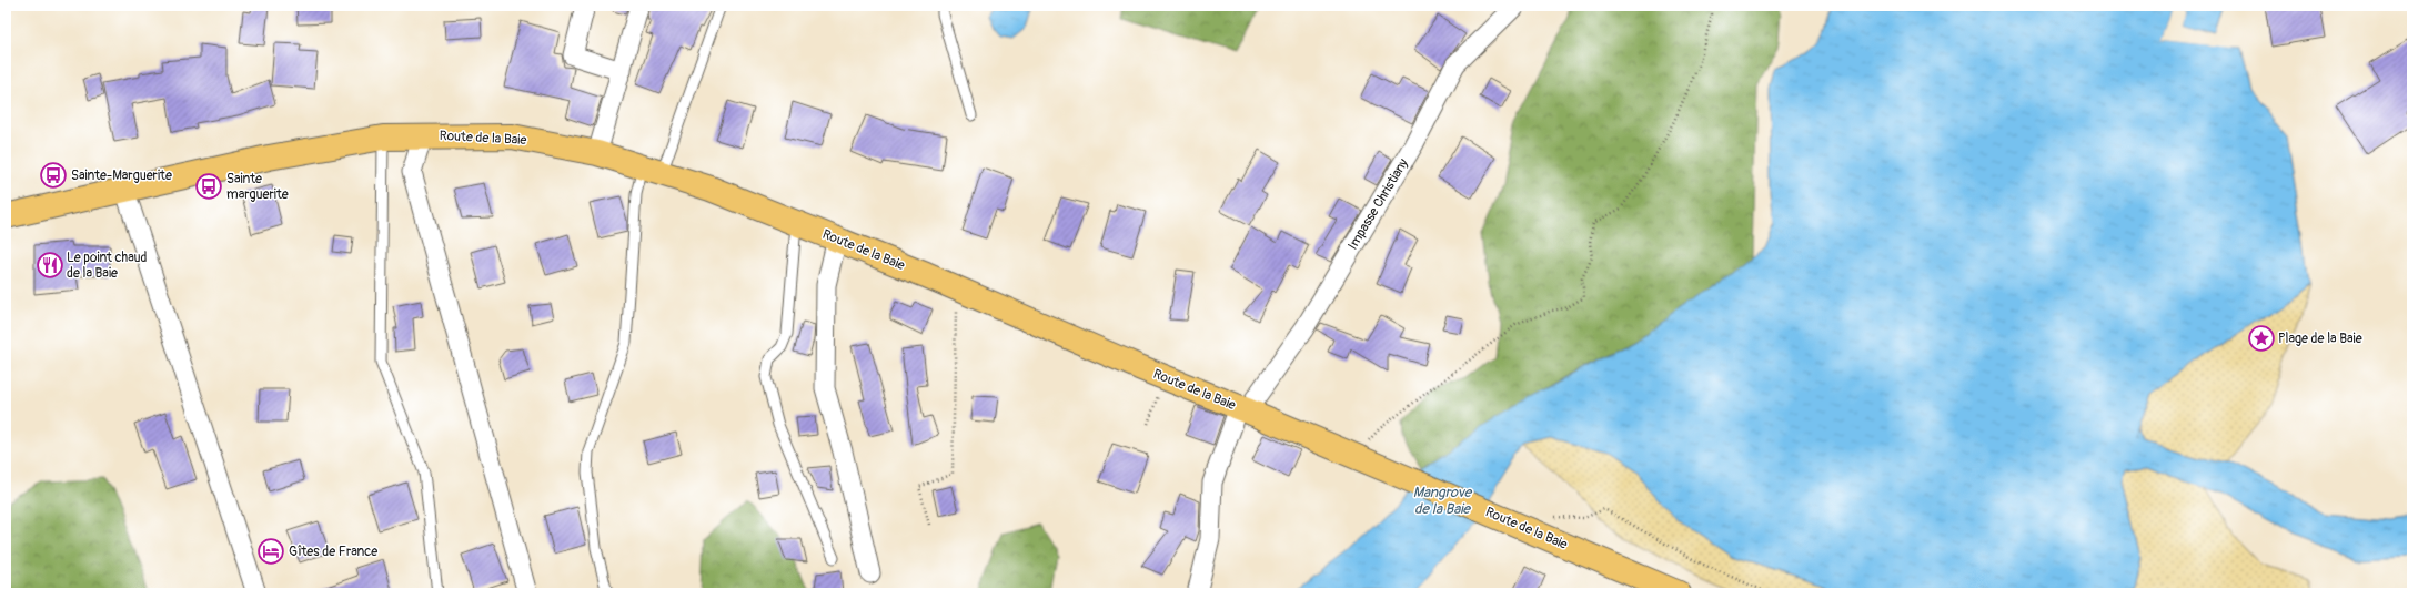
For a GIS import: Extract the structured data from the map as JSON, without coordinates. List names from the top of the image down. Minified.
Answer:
{"streets":{"main road":["Route de la Baie"],"street":["Impasse Christiany"]},"crossings":[["Route de la Baie","Impasse Christiany"]],"water":["Mangrove de la Baie"],"places":{"bus stop":["Sainte-Marguerite","Sainte marguerite"],"restaurant":["Le point chaud de la Baie"],"place":["Plage de la Baie"],"hotel":["Gîtes de France"]}}
